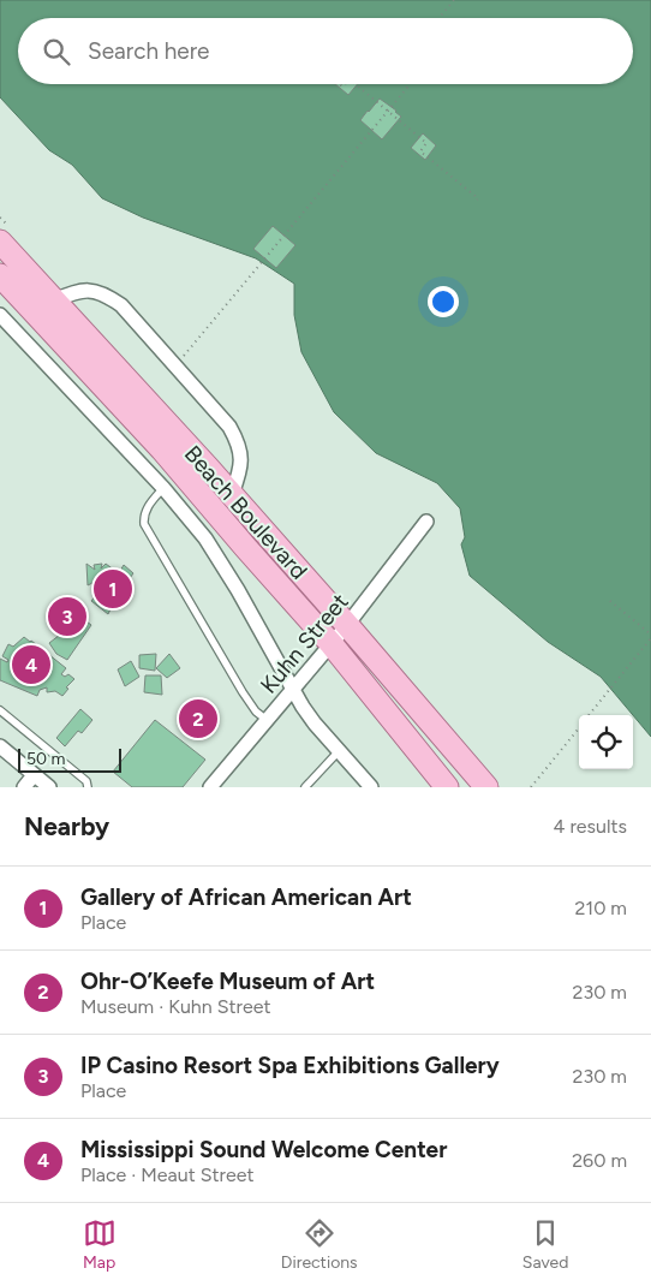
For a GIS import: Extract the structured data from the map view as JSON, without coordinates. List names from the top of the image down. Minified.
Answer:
{"streets":{"main road":["Beach Boulevard"],"street":["Kuhn Street"]},"crossings":[["Beach Boulevard","Kuhn Street"]],"scale_bar":"50 m","page":{"search":"Search here","pins":["1","3","4","2"],"scale":"50 m","heading":["Nearby","4 results"],"list":[{"mark":"1","name":"Gallery of African American Art","note":"Place","value":"210 m"},{"mark":"2","name":"Ohr-O’Keefe Museum of Art","note":"Museum · Kuhn Street","value":"230 m"},{"mark":"3","name":"IP Casino Resort Spa Exhibitions Gallery","note":"Place","value":"230 m"},{"mark":"4","name":"Mississippi Sound Welcome Center","note":"Place · Meaut Street","value":"260 m"}],"nav":["Map","Directions","Saved"]}}
